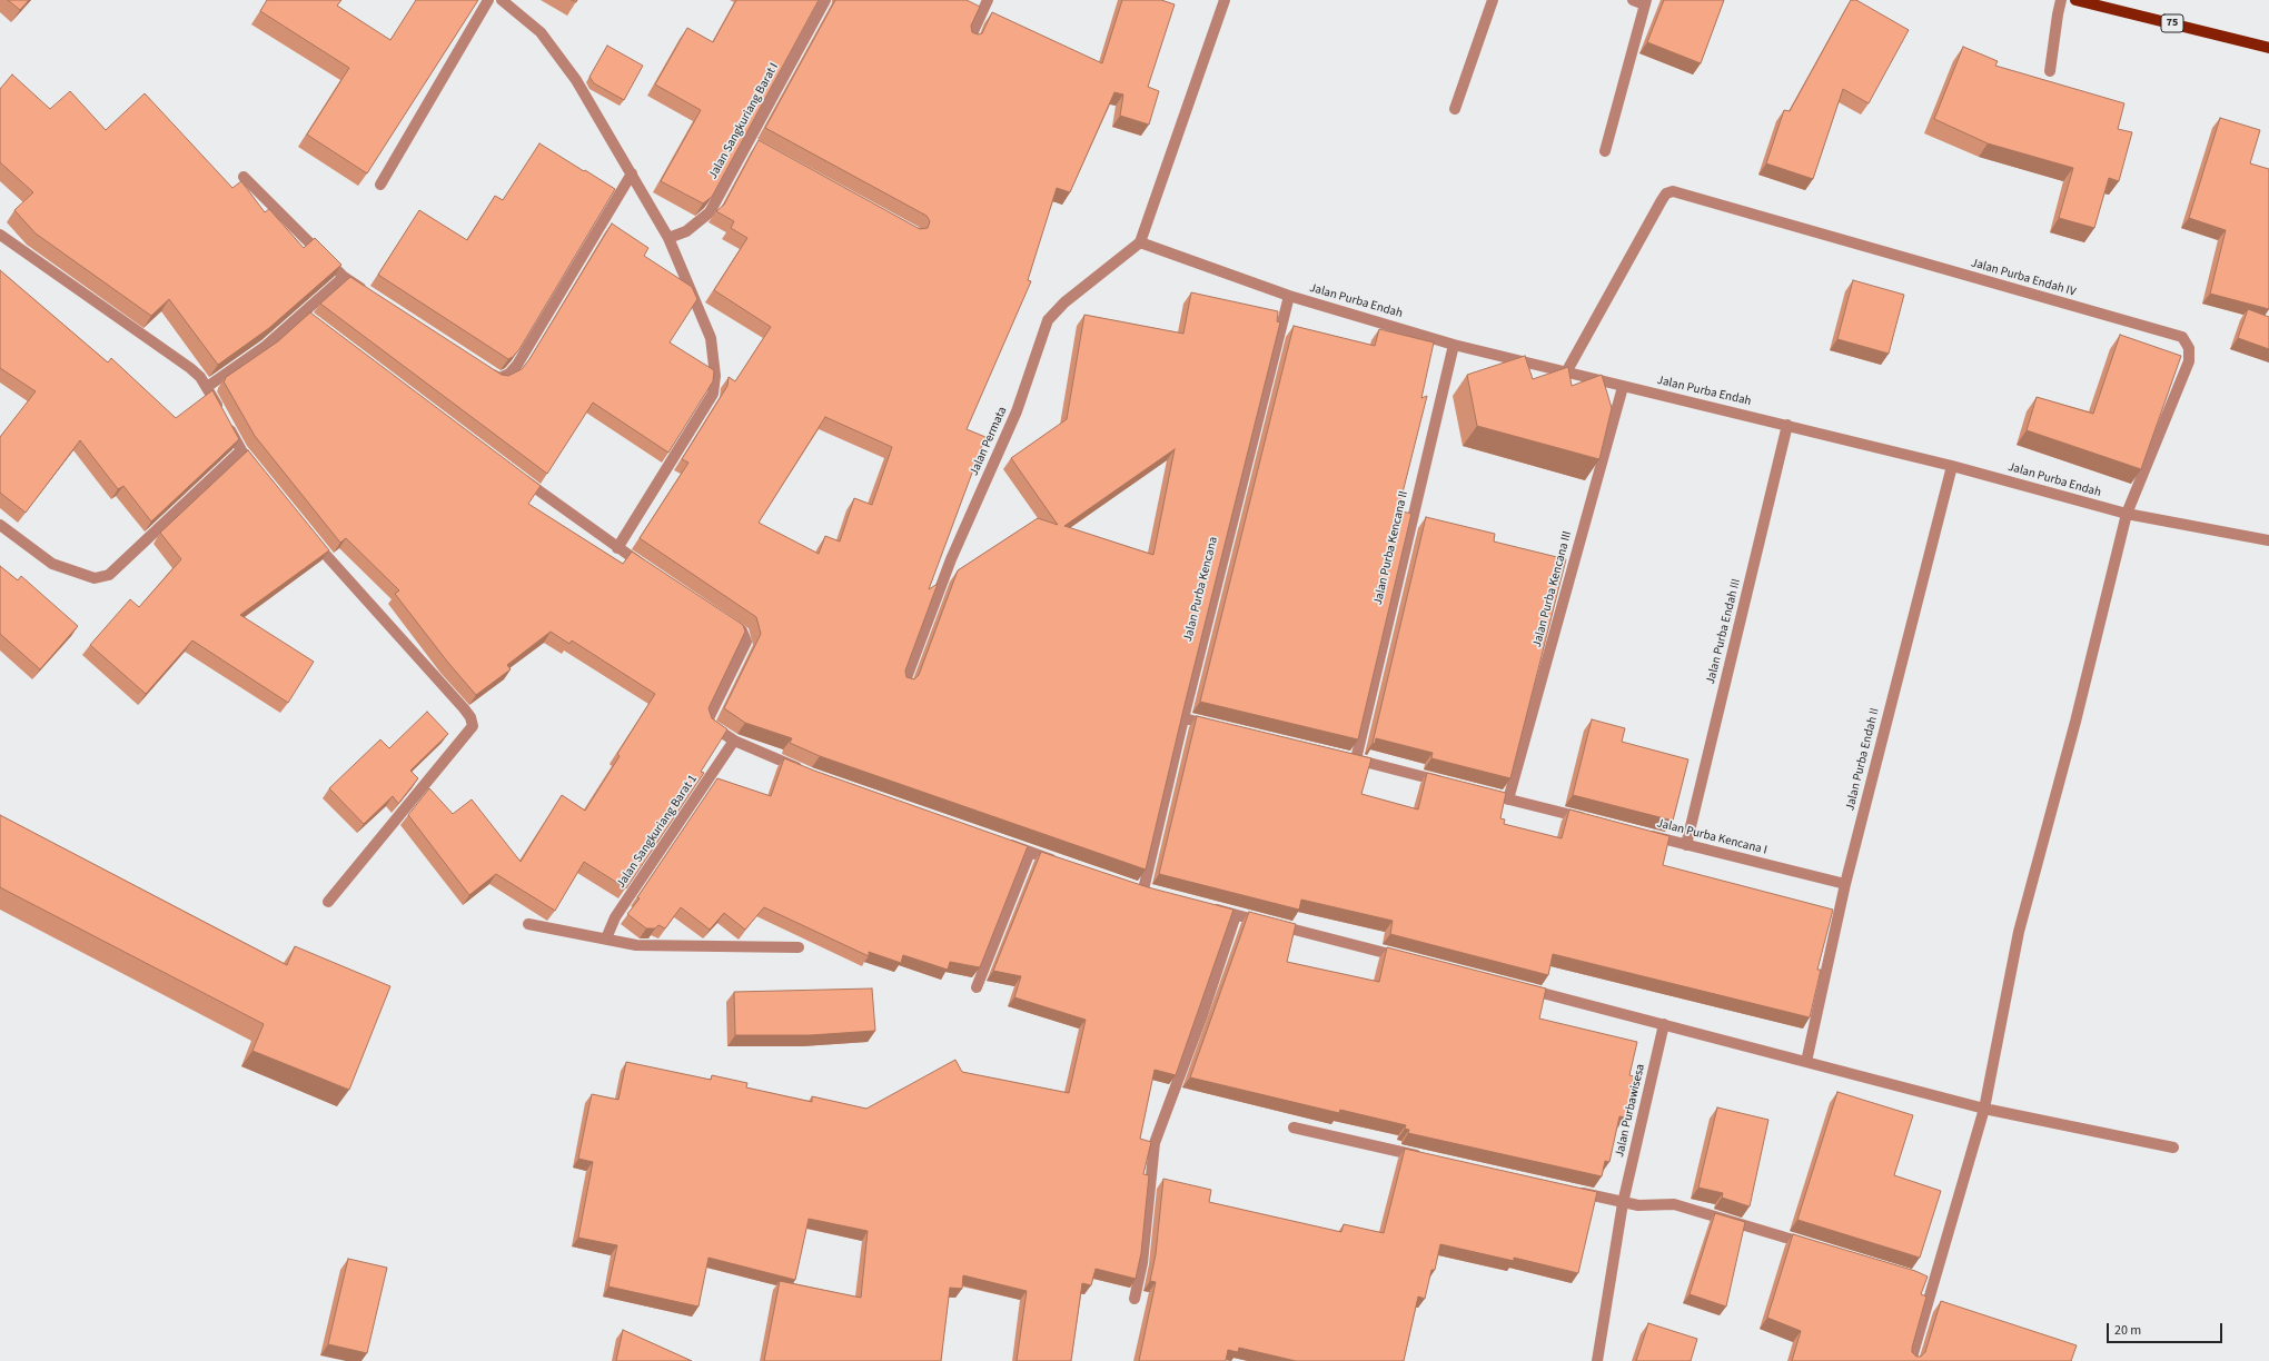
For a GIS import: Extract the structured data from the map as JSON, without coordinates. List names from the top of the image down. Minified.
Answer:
{"streets":{"main road":["75"],"street":["Jalan Sangkuriang Barat I","Jalan Purba Endah IV","Jalan Purba Endah","Jalan Permata","Jalan Purba Kencana II","Jalan Purba Kencana","Jalan Purba Kencana III","Jalan Purba Endah III","Jalan Purba Endah II","Jalan Sangkuriang Barat 1","Jalan Purba Kencana I","Jalan Purbawisesa"]},"crossings":[["Jalan Purba Endah IV","Jalan Purba Endah"],["Jalan Purba Endah","Jalan Permata"],["Jalan Purba Endah","Jalan Purba Kencana II"],["Jalan Purba Endah","Jalan Purba Kencana"],["Jalan Purba Endah","Jalan Purba Kencana III"],["Jalan Purba Endah","Jalan Purba Endah III"],["Jalan Purba Endah","Jalan Purba Endah II"],["Jalan Purba Endah III","Jalan Purba Kencana I"],["Jalan Purba Endah II","Jalan Purba Kencana I"]],"scale_bar":"20 m"}
